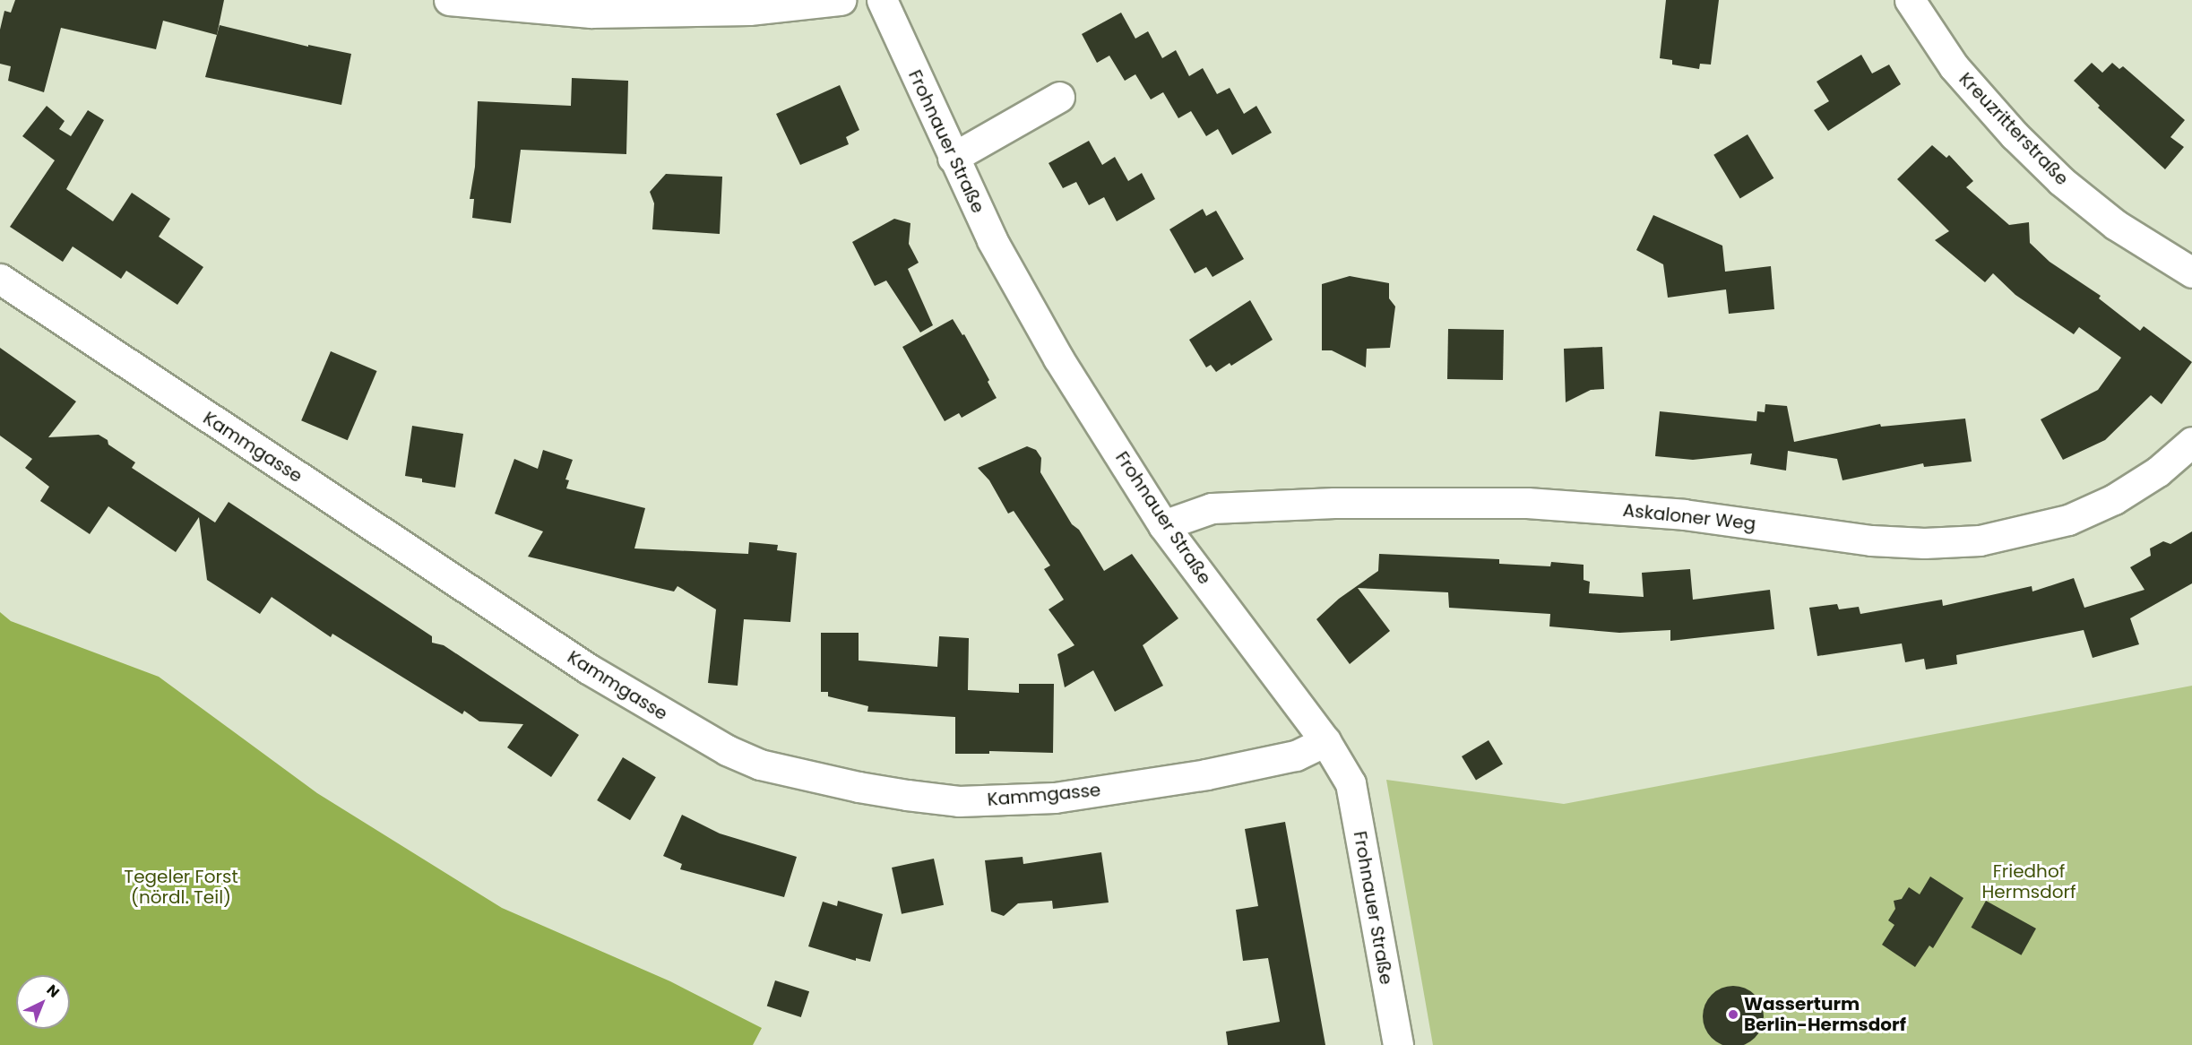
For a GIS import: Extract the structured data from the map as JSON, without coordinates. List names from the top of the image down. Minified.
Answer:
{"streets":{"street":["Kreuzritterstraße","Frohnauer Straße","Kammgasse","Askaloner Weg"]},"crossings":[["Frohnauer Straße","Kammgasse"],["Frohnauer Straße","Askaloner Weg"]],"parks":["Friedhof Hermsdorf","Tegeler Forst (nördl. Teil)"],"places":["Wasserturm Berlin-Hermsdorf"],"north":"top right"}
